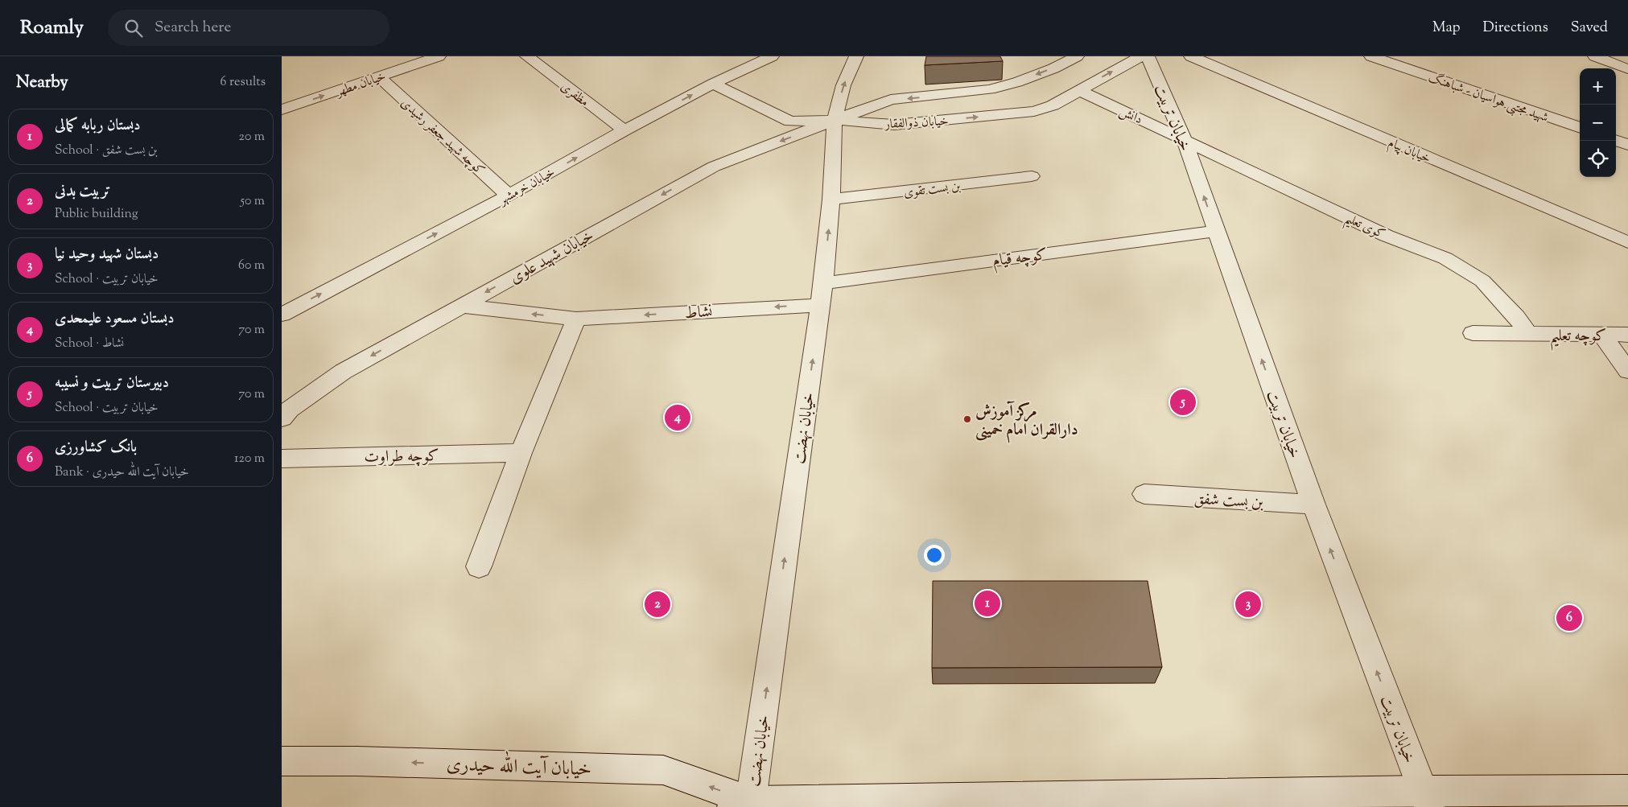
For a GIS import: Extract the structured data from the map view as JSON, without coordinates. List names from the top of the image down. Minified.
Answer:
{"streets":{"street":["خیابان مطهر","مظفری","شهید مجتبی هواسیان - شباهنگ","دانش","خیابان تربیت","خیابان ذوالفقار","کوچه شهید جعفر رشیدی","خیابان پیام","خیابان خرمشهر","بن بست تقوی","کوی تعلیم","خیابان شهید علوی","کوچه قیام","نشاط","کوچه تعلیم","خیابان نهضت","کوچه طراوت","بن بست شفق","خیابان آیت الله حیدری"]},"crossings":[["خیابان مطهر","کوچه شهید جعفر رشیدی"],["مظفری","خیابان خرمشهر"],["دانش","خیابان تربیت"],["دانش","خیابان ذوالفقار"],["دانش","کوی تعلیم"],["خیابان تربیت","کوی تعلیم"],["خیابان تربیت","کوچه قیام"],["خیابان تربیت","بن بست شفق"],["خیابان تربیت","خیابان آیت الله حیدری"],["خیابان ذوالفقار","خیابان شهید علوی"],["خیابان ذوالفقار","خیابان نهضت"],["کوچه شهید جعفر رشیدی","خیابان خرمشهر"],["بن بست تقوی","خیابان نهضت"],["کوی تعلیم","کوچه تعلیم"],["خیابان شهید علوی","نشاط"],["خیابان شهید علوی","خیابان نهضت"],["کوچه قیام","خیابان نهضت"],["نشاط","خیابان نهضت"],["خیابان نهضت","خیابان آیت الله حیدری"]],"one_way":["خیابان مطهر","خیابان تربیت","خیابان خرمشهر","خیابان شهید علوی","نشاط","خیابان نهضت"],"places":["مرکز آموزش دارالقران امام خمینی"],"page":{"header":"Roamly","search":"Search here","nav":["Map","Directions","Saved"],"heading":["Nearby","6 results"],"map_buttons":["+","−"],"list":[{"mark":"1","name":"دبستان ربابه کمالی","note":"School · بن بست شفق","value":"20 m"},{"mark":"2","name":"تربیت بدنی","note":"Public building","value":"50 m"},{"mark":"3","name":"دبستان شهید وحید نیا","note":"School · خیابان تربیت","value":"60 m"},{"mark":"4","name":"دبستان مسعود علیمحدی","note":"School · نشاط","value":"70 m"},{"mark":"5","name":"دبیرستان تربیت و نسیبه","note":"School · خیابان تربیت","value":"70 m"},{"mark":"6","name":"بانک کشاورزی","note":"Bank · خیابان آیت الله حیدری","value":"120 m"}],"pins":["5","4","1","2","3","6"]}}
